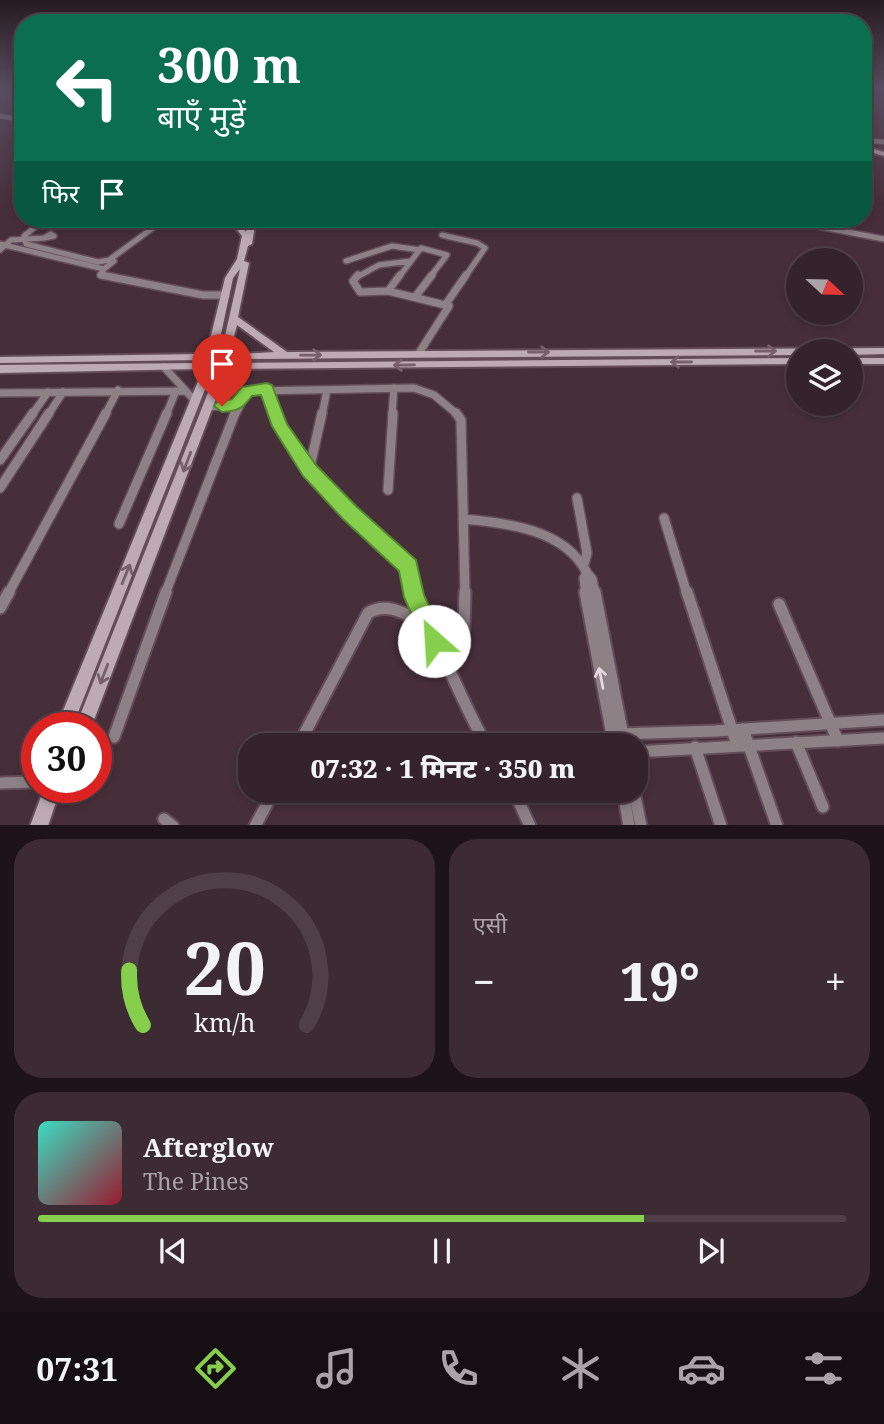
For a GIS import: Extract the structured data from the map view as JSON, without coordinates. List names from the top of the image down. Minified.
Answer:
{"north":"right","page":{"turn":["300 m","बाएँ मुड़ें"],"then":"फिर","limit":"30","trip":"07:32 · 1 मिनट · 350 m","tile":"एसी","heat":["−","19°","+"],"song":["Afterglow","The Pines"],"tabs":"07:31","gauge":["20","km/h"]}}
